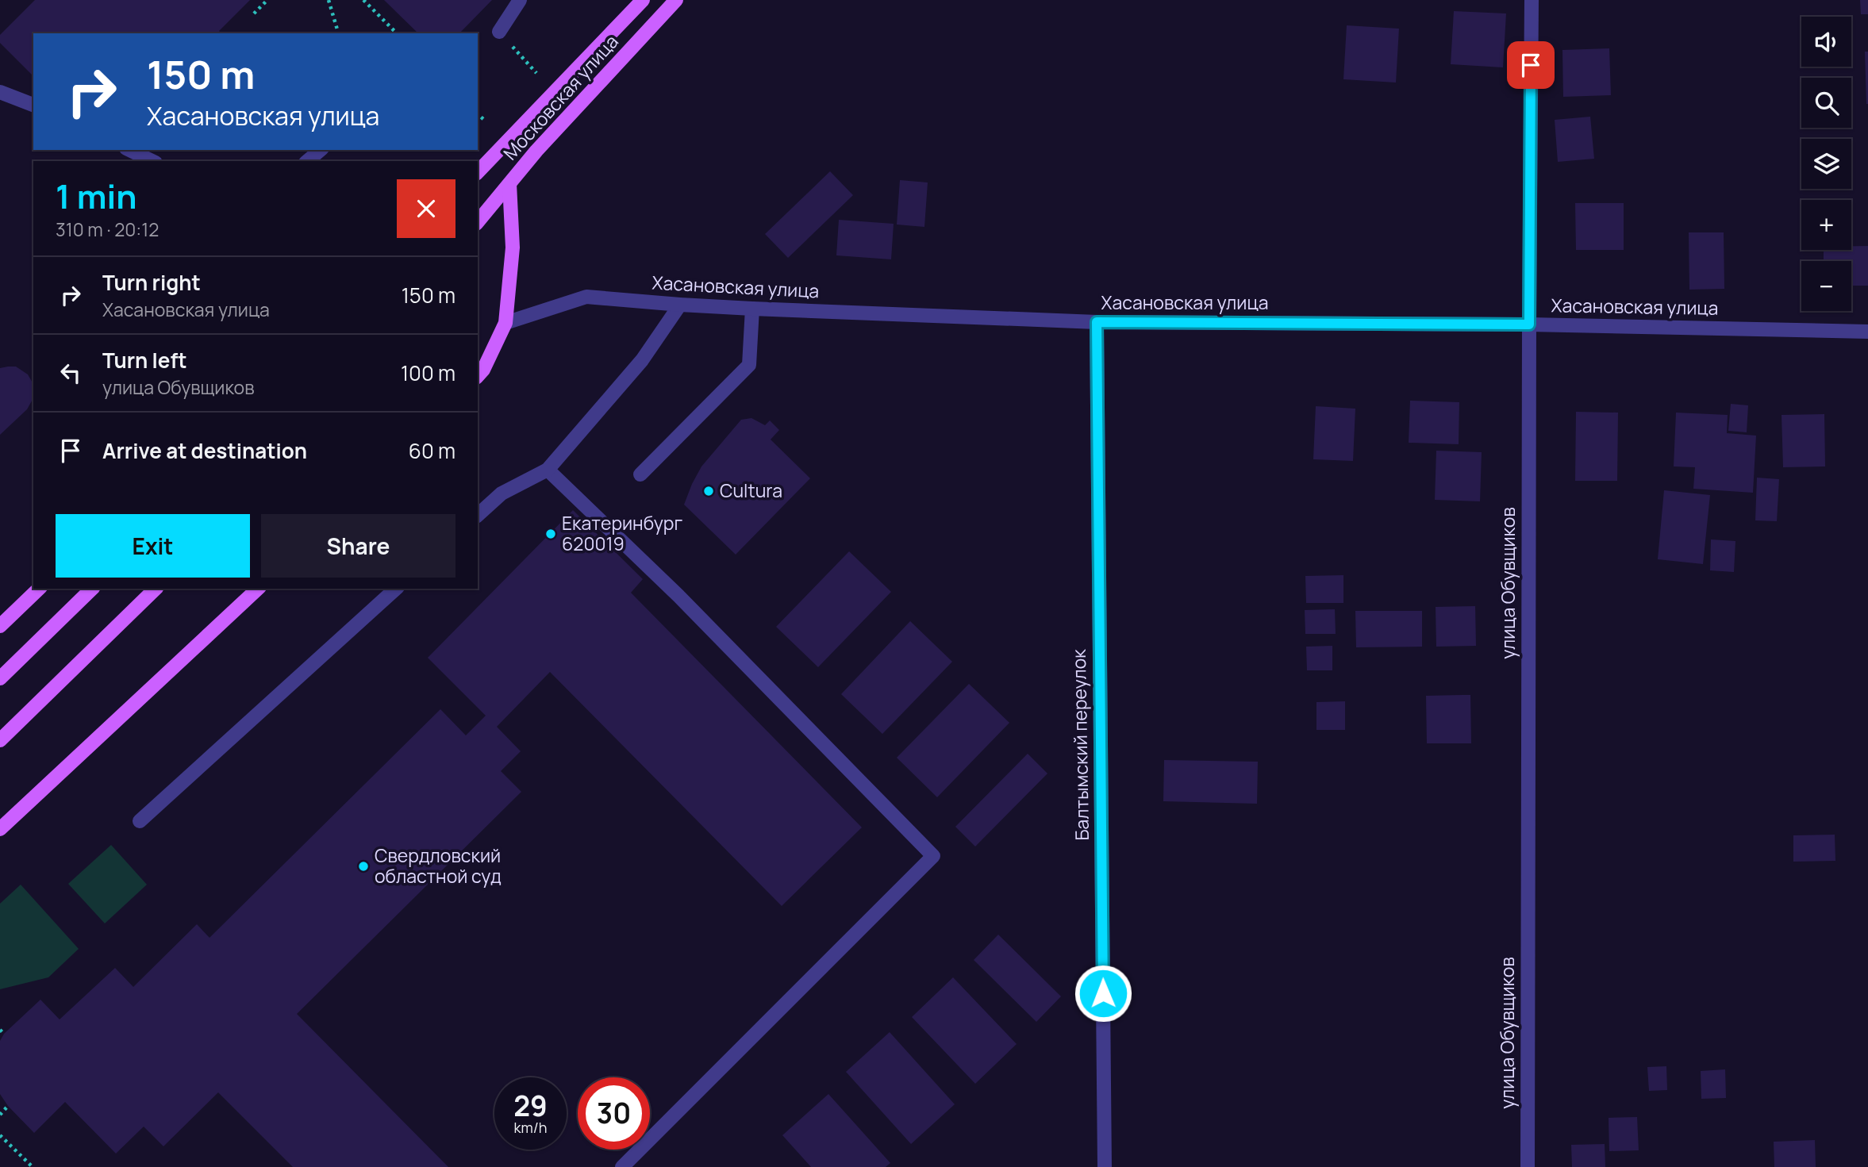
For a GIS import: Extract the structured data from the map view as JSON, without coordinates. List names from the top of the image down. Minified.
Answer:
{"streets":{"main road":["Московская улица"],"street":["Хасановская улица","улица Обувщиков","Балтымский переулок"]},"crossings":[["Хасановская улица","улица Обувщиков"],["Хасановская улица","Балтымский переулок"]],"places":["Cultura","Екатеринбург 620019","Свердловский областной суд"],"page":{"map_buttons":["+","−"],"turn":["150 m","Хасановская улица"],"heading":["1 min","310 m · 20:12"],"list":[{"name":"Turn right","note":"Хасановская улица","value":"150 m"},{"name":"Turn left","note":"улица Обувщиков","value":"100 m"},{"name":"Arrive at destination","value":"60 m"}],"buttons":["Exit","Share"],"speed":"29 km/h","limit":"30"}}
